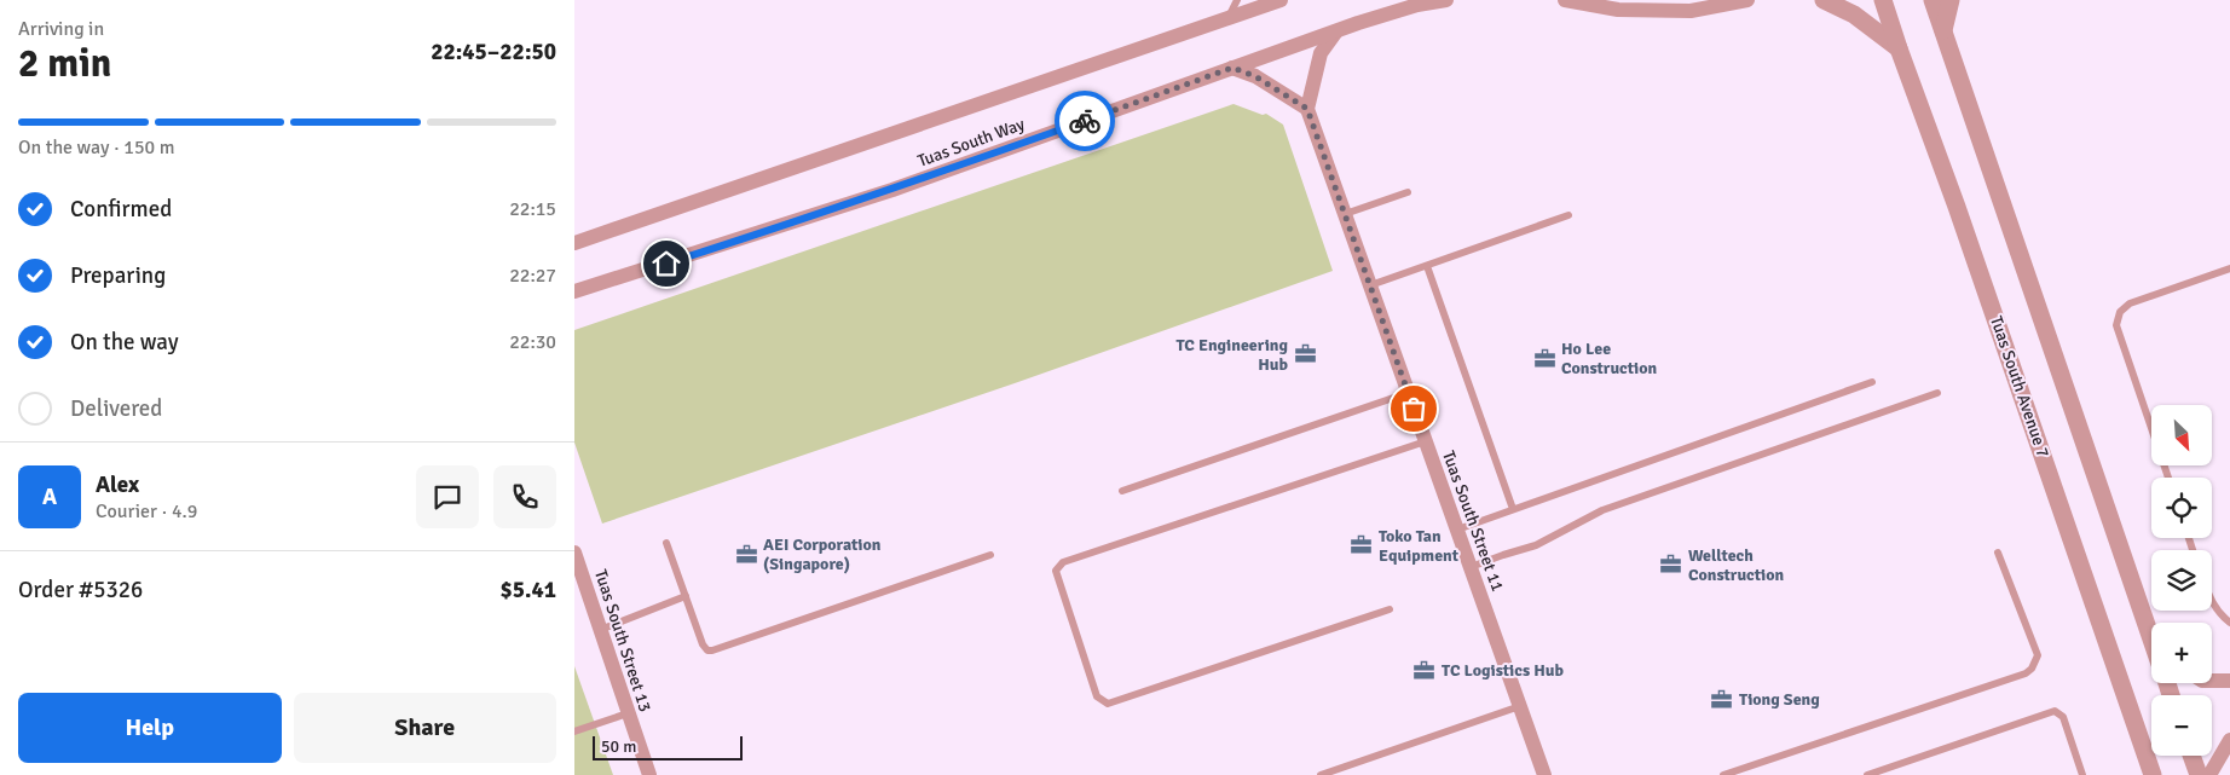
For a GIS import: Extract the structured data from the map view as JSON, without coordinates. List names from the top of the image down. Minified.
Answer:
{"streets":{"street":["Tuas South Way","Tuas South Avenue 7","Tuas South Street 11","Tuas South Street 13"]},"places":{"office":["TC Engineering Hub","Ho Lee Construction","Toko Tan Equipment","AEI Corporation (Singapore)","Welltech Construction","TC Logistics Hub","Tiong Seng"]},"scale_bar":"50 m","north":"bottom right","page":{"heading":["2 min","Arriving in","22:45–22:50"],"panel":["Alex","Courier · 4.9","Order #5326","$5.41"],"bar":"On the way · 150 m","list":[["Confirmed","22:15"],["Preparing","22:27"],["On the way","22:30"],"Delivered"],"map_buttons":["+","−"],"round":"A","buttons":["Help","Share"],"scale":"50 m"}}
